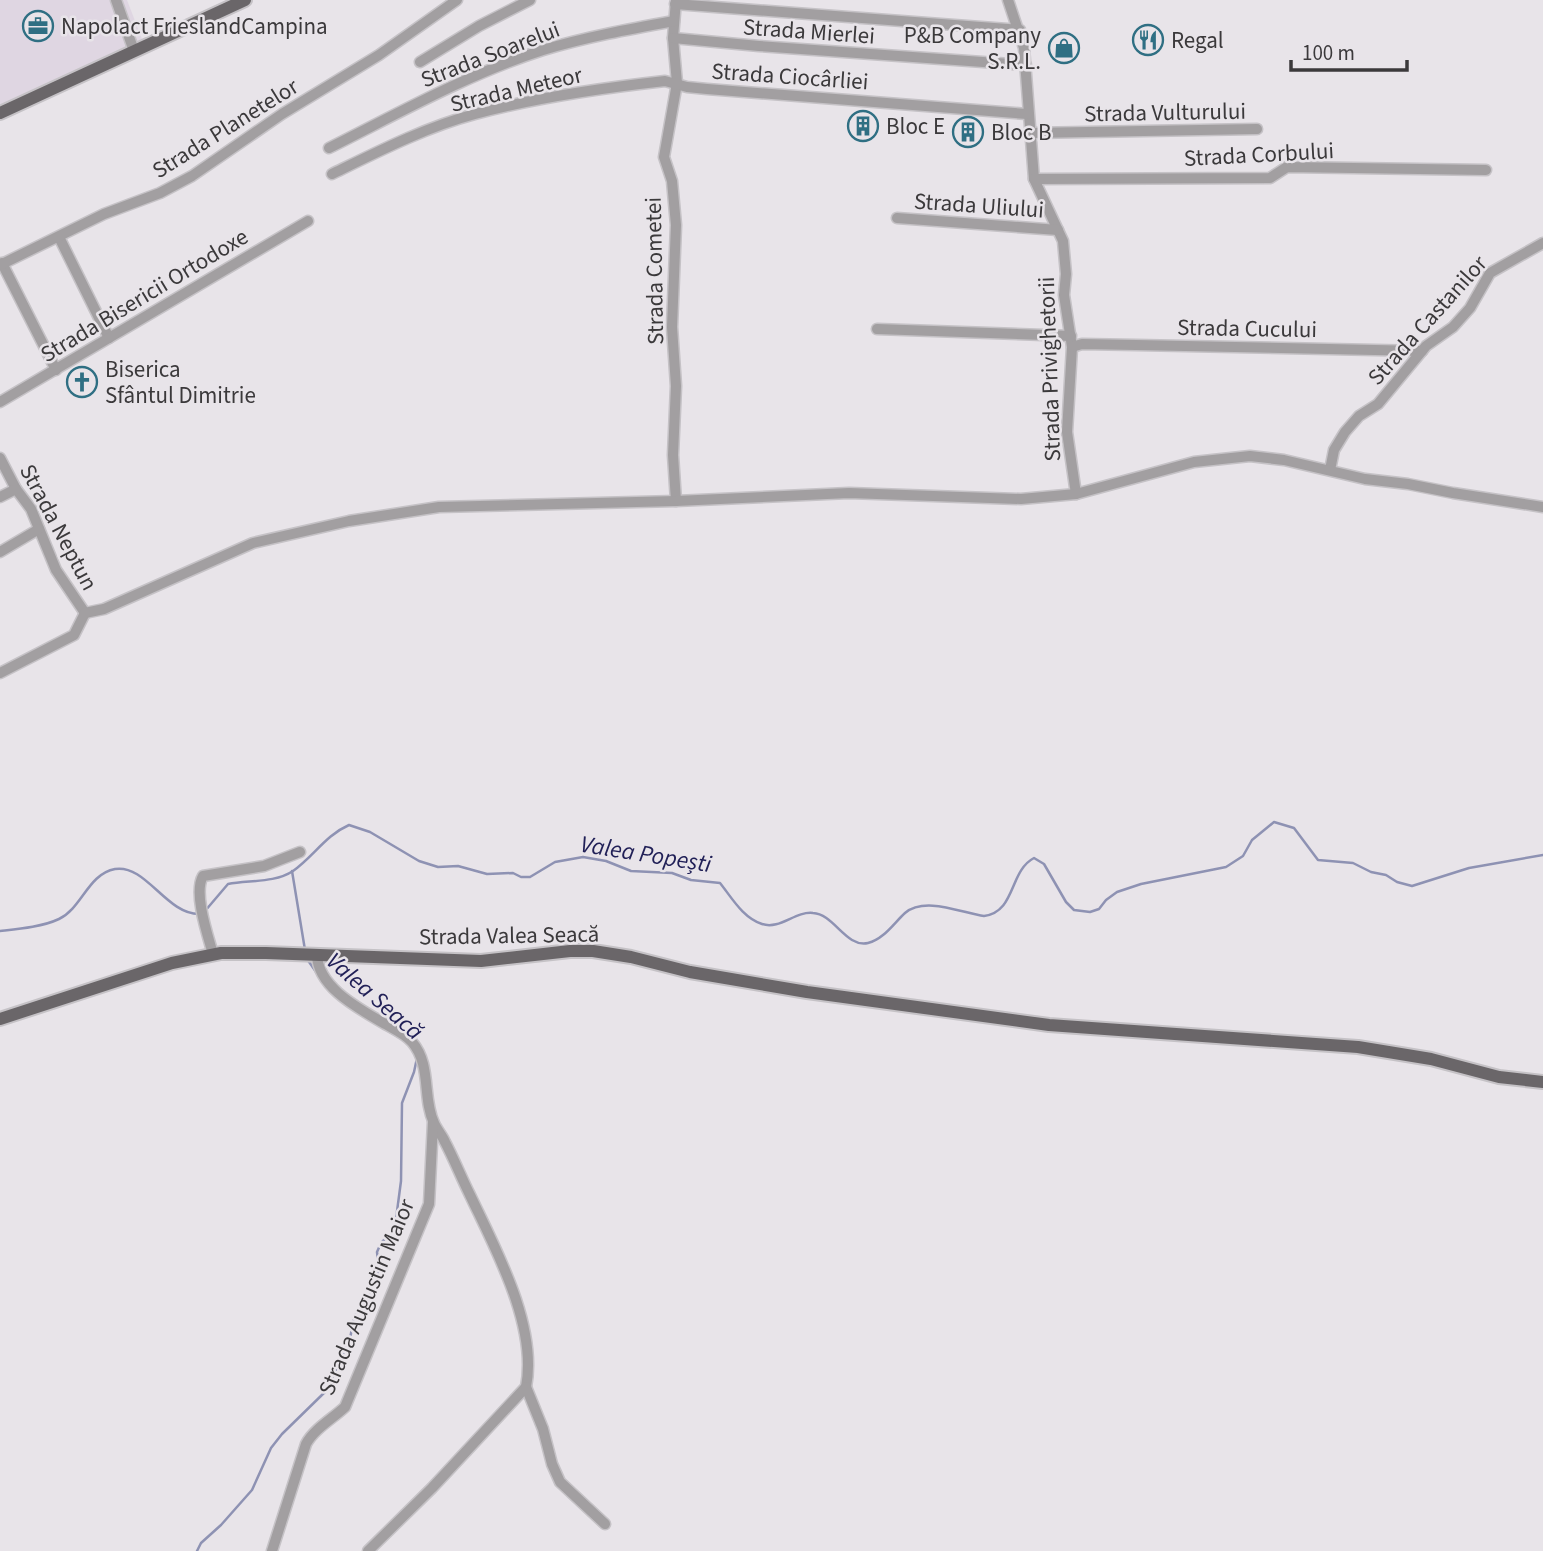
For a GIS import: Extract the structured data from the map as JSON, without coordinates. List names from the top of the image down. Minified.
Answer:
{"streets":{"main road":["Strada Valea Seacă"],"street":["Strada Mierlei","Strada Soarelui","Strada Ciocârliei","Strada Meteor","Strada Vulturului","Strada Planetelor","Strada Corbului","Strada Uliului","Strada Cometei","Strada Bisericii Ortodoxe","Strada Castanilor","Strada Cucului","Strada Privighetorii","Strada Neptun","Strada Augustin Maior"]},"crossings":[["Strada Mierlei","Strada Cometei"],["Strada Mierlei","Strada Privighetorii"],["Strada Soarelui","Strada Cometei"],["Strada Ciocârliei","Strada Meteor"],["Strada Ciocârliei","Strada Cometei"],["Strada Ciocârliei","Strada Privighetorii"],["Strada Meteor","Strada Cometei"],["Strada Vulturului","Strada Privighetorii"],["Strada Corbului","Strada Privighetorii"],["Strada Uliului","Strada Privighetorii"],["Strada Castanilor","Strada Cucului"],["Strada Cucului","Strada Privighetorii"]],"water":["Valea Popești","Valea Seacă"],"places":{"office":["Napolact FrieslandCampina"],"restaurant":["Regal"],"shop":["P&B Company S.R.L."],"building":["Bloc E","Bloc B"],"church":["Biserica Sfântul Dimitrie"]},"scale_bar":"100 m"}
